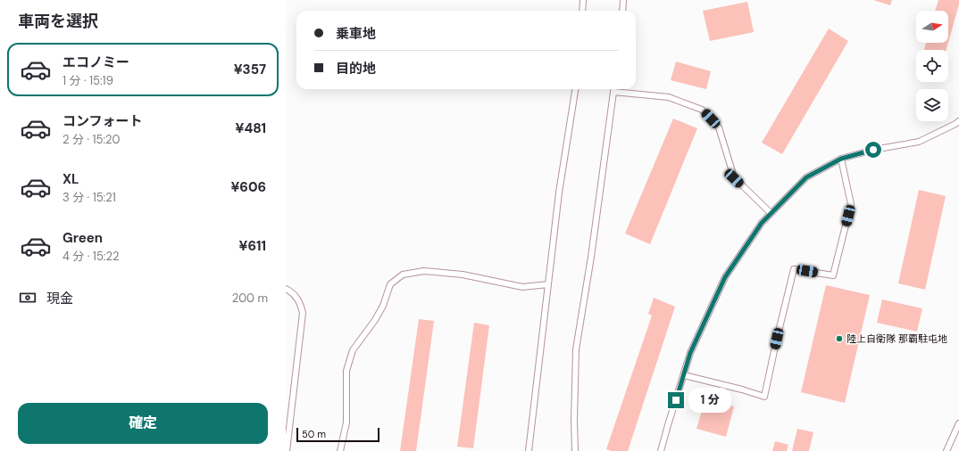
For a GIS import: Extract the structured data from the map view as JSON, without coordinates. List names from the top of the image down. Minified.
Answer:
{"places":["陸上自衛隊 那覇駐屯地"],"scale_bar":"50 m","north":"right","page":{"heading":"車両を選択","banner":["乗車地","目的地"],"list":[{"name":"エコノミー","note":"1 分 · 15:19","value":"¥357"},{"name":"コンフォート","note":"2 分 · 15:20","value":"¥481"},{"name":"XL","note":"3 分 · 15:21","value":"¥606"},{"name":"Green","note":"4 分 · 15:22","value":"¥611"}],"pay":["現金","200 m"],"bubble":"1 分","buttons":"確定","scale":"50 m"}}
